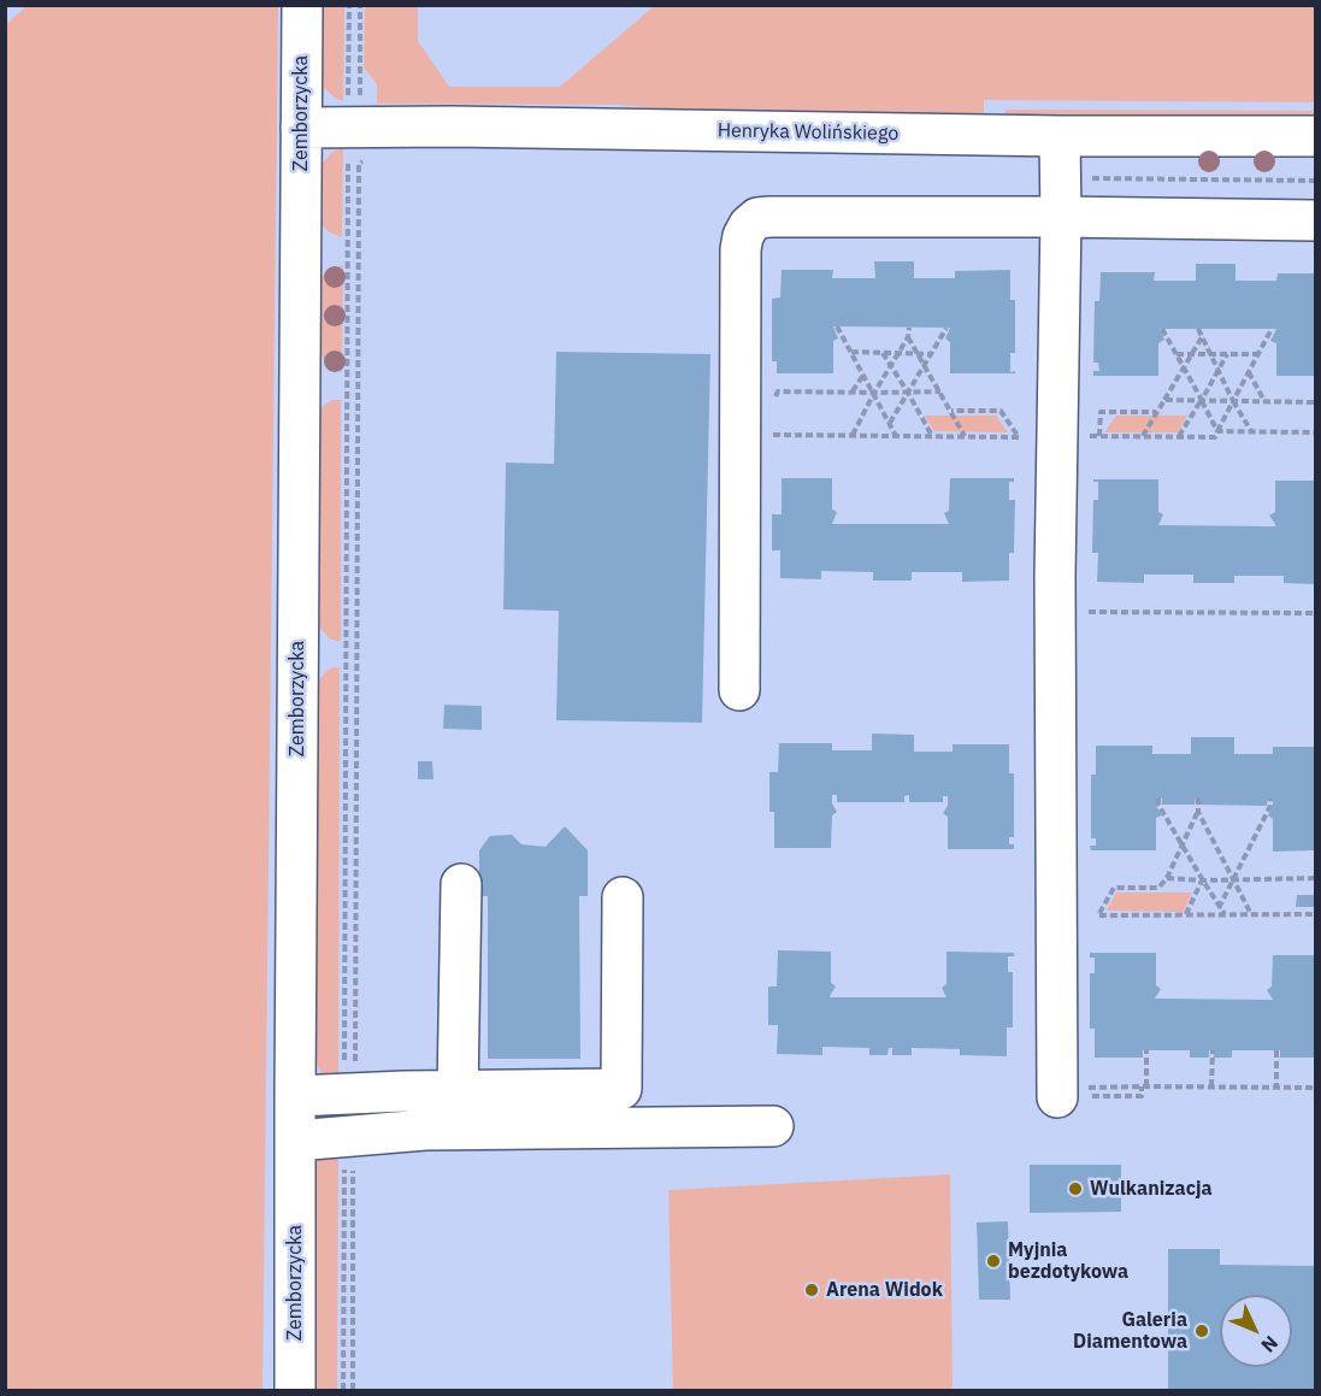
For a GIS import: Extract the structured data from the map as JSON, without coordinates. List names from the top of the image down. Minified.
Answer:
{"streets":{"street":["Zemborzycka","Henryka Wolińskiego"]},"crossings":[["Zemborzycka","Henryka Wolińskiego"]],"places":["Wulkanizacja","Myjnia bezdotykowa","Arena Widok","Galeria Diamentowa"],"north":"bottom right"}
